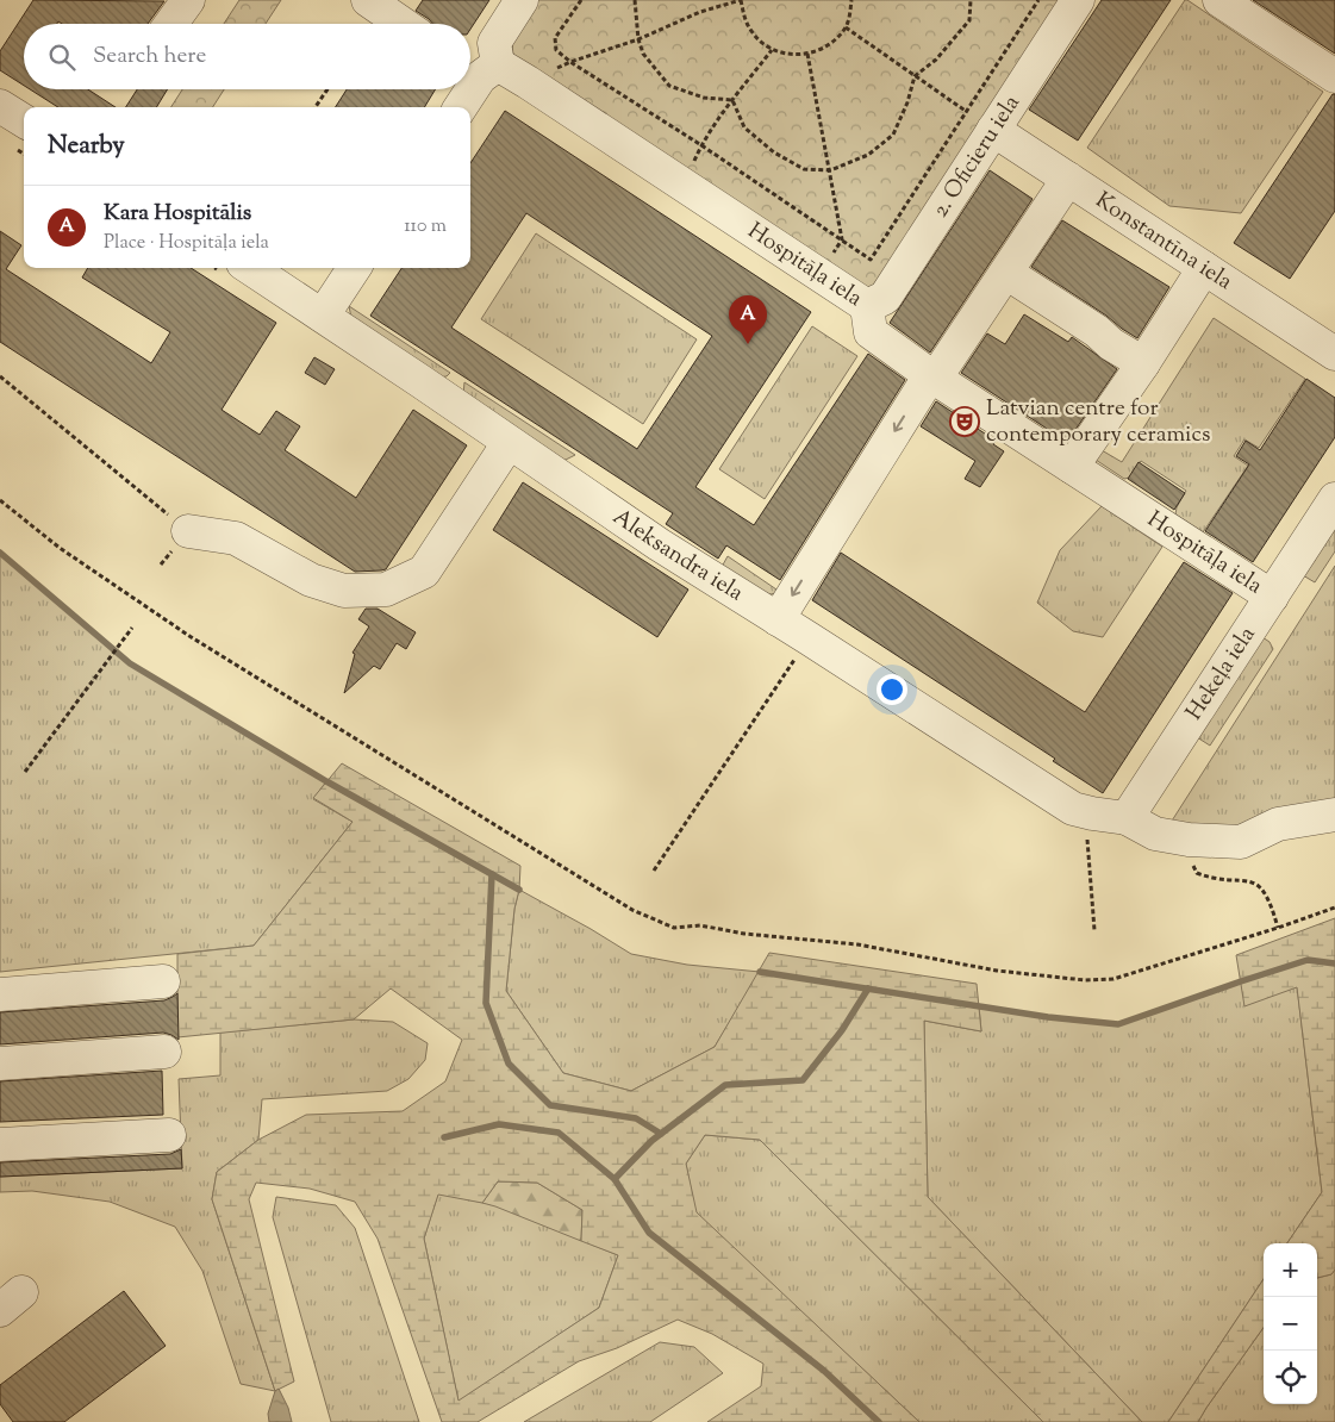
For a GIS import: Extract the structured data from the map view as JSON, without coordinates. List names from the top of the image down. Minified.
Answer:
{"streets":{"street":["2. Oficieru iela","Konstantīna iela","Hospitāļa iela","Aleksandra iela","Hekeļa iela"]},"crossings":[["2. Oficieru iela","Konstantīna iela"],["2. Oficieru iela","Hospitāļa iela"],["Hospitāļa iela","Hekeļa iela"],["Aleksandra iela","Hekeļa iela"]],"places":{"theatre":["Latvian centre for contemporary ceramics"]},"page":{"search":"Search here","heading":"Nearby","list":[{"mark":"A","name":"Kara Hospitālis","note":"Place · Hospitāļa iela","value":"110 m"}],"pins":"A","map_buttons":["+","−"]}}
